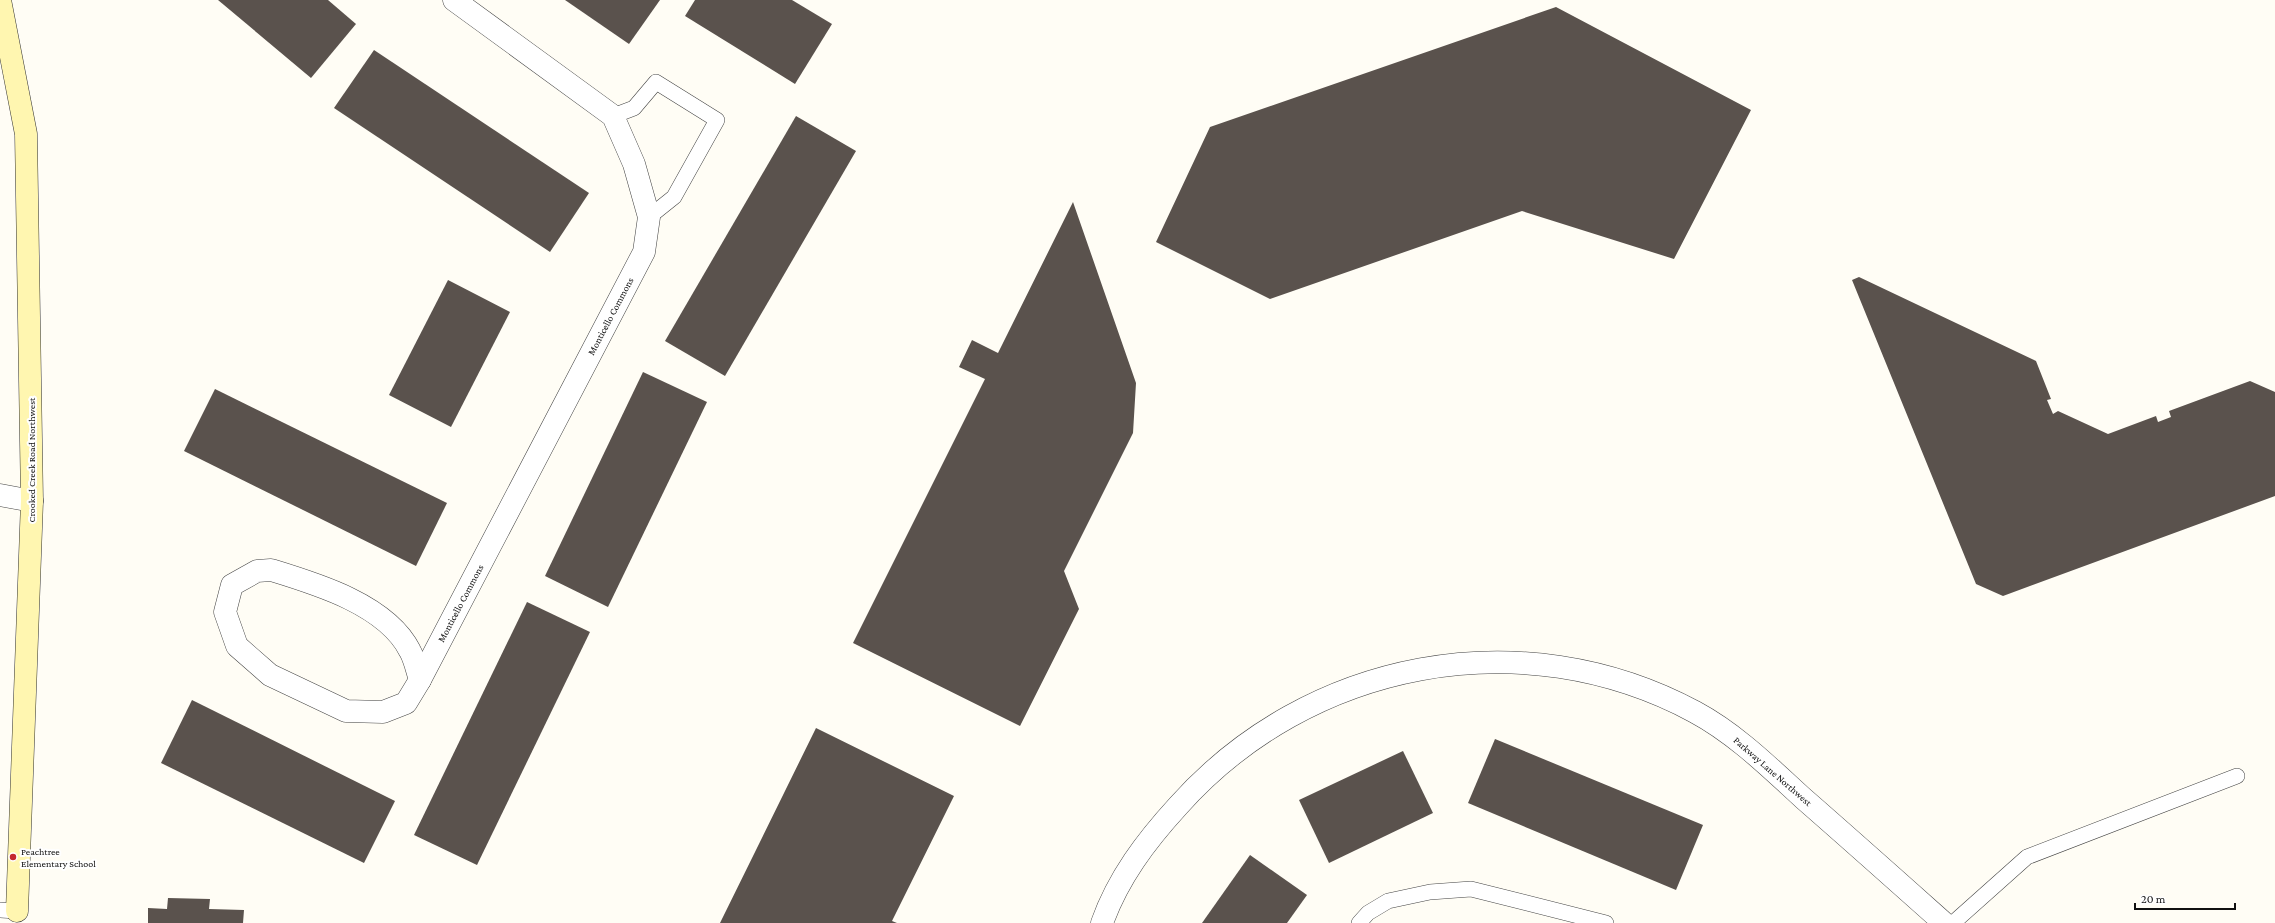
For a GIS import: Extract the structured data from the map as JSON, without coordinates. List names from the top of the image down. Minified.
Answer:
{"streets":{"street":["Monticello Commons","Crooked Creek Road Northwest","Parkway Lane Northwest"]},"places":["Peachtree Elementary School"],"scale_bar":"20 m"}
